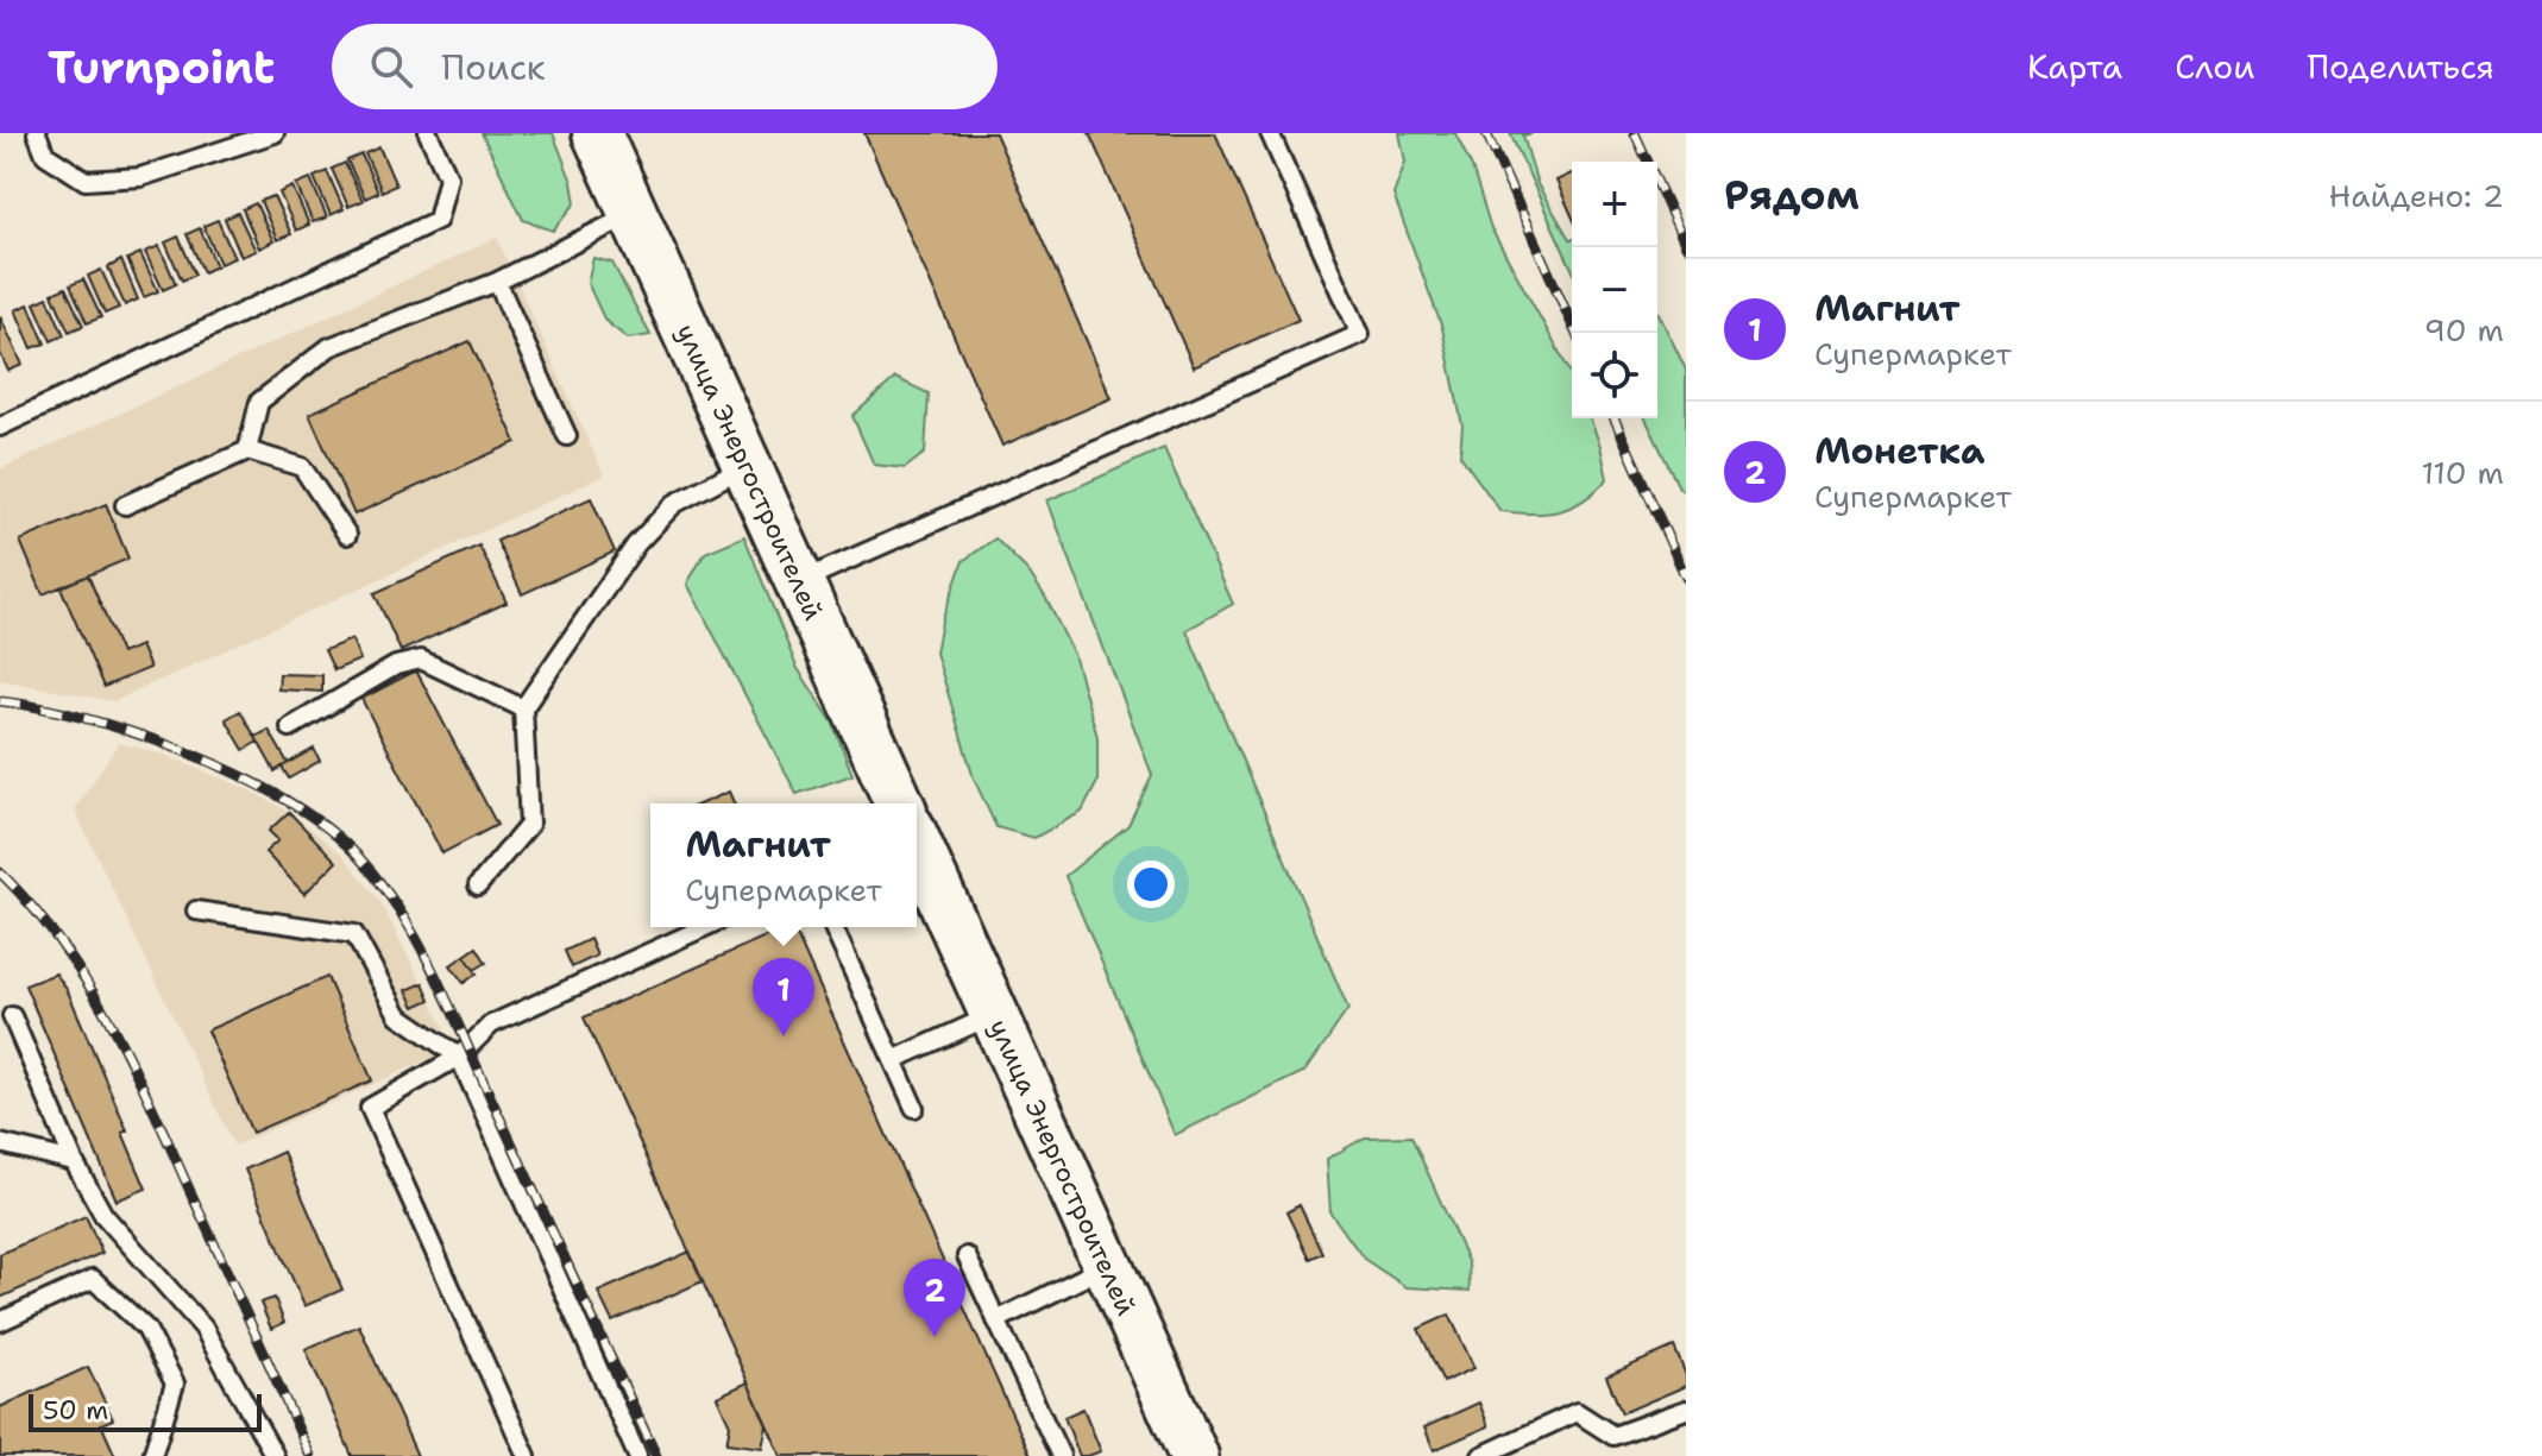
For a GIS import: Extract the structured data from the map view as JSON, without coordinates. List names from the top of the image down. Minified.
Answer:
{"streets":{"main road":["улица Энергостроителей"]},"scale_bar":"50 m","page":{"header":"Turnpoint","search":"Поиск","nav":["Карта","Слои","Поделиться"],"heading":["Рядом","Найдено: 2"],"map_buttons":["+","−"],"list":[{"mark":"1","name":"Магнит","note":"Супермаркет","value":"90 m"},{"mark":"2","name":"Монетка","note":"Супермаркет","value":"110 m"}],"popup":["Магнит","Супермаркет"],"pins":["1","2"],"scale":"50 m"}}
